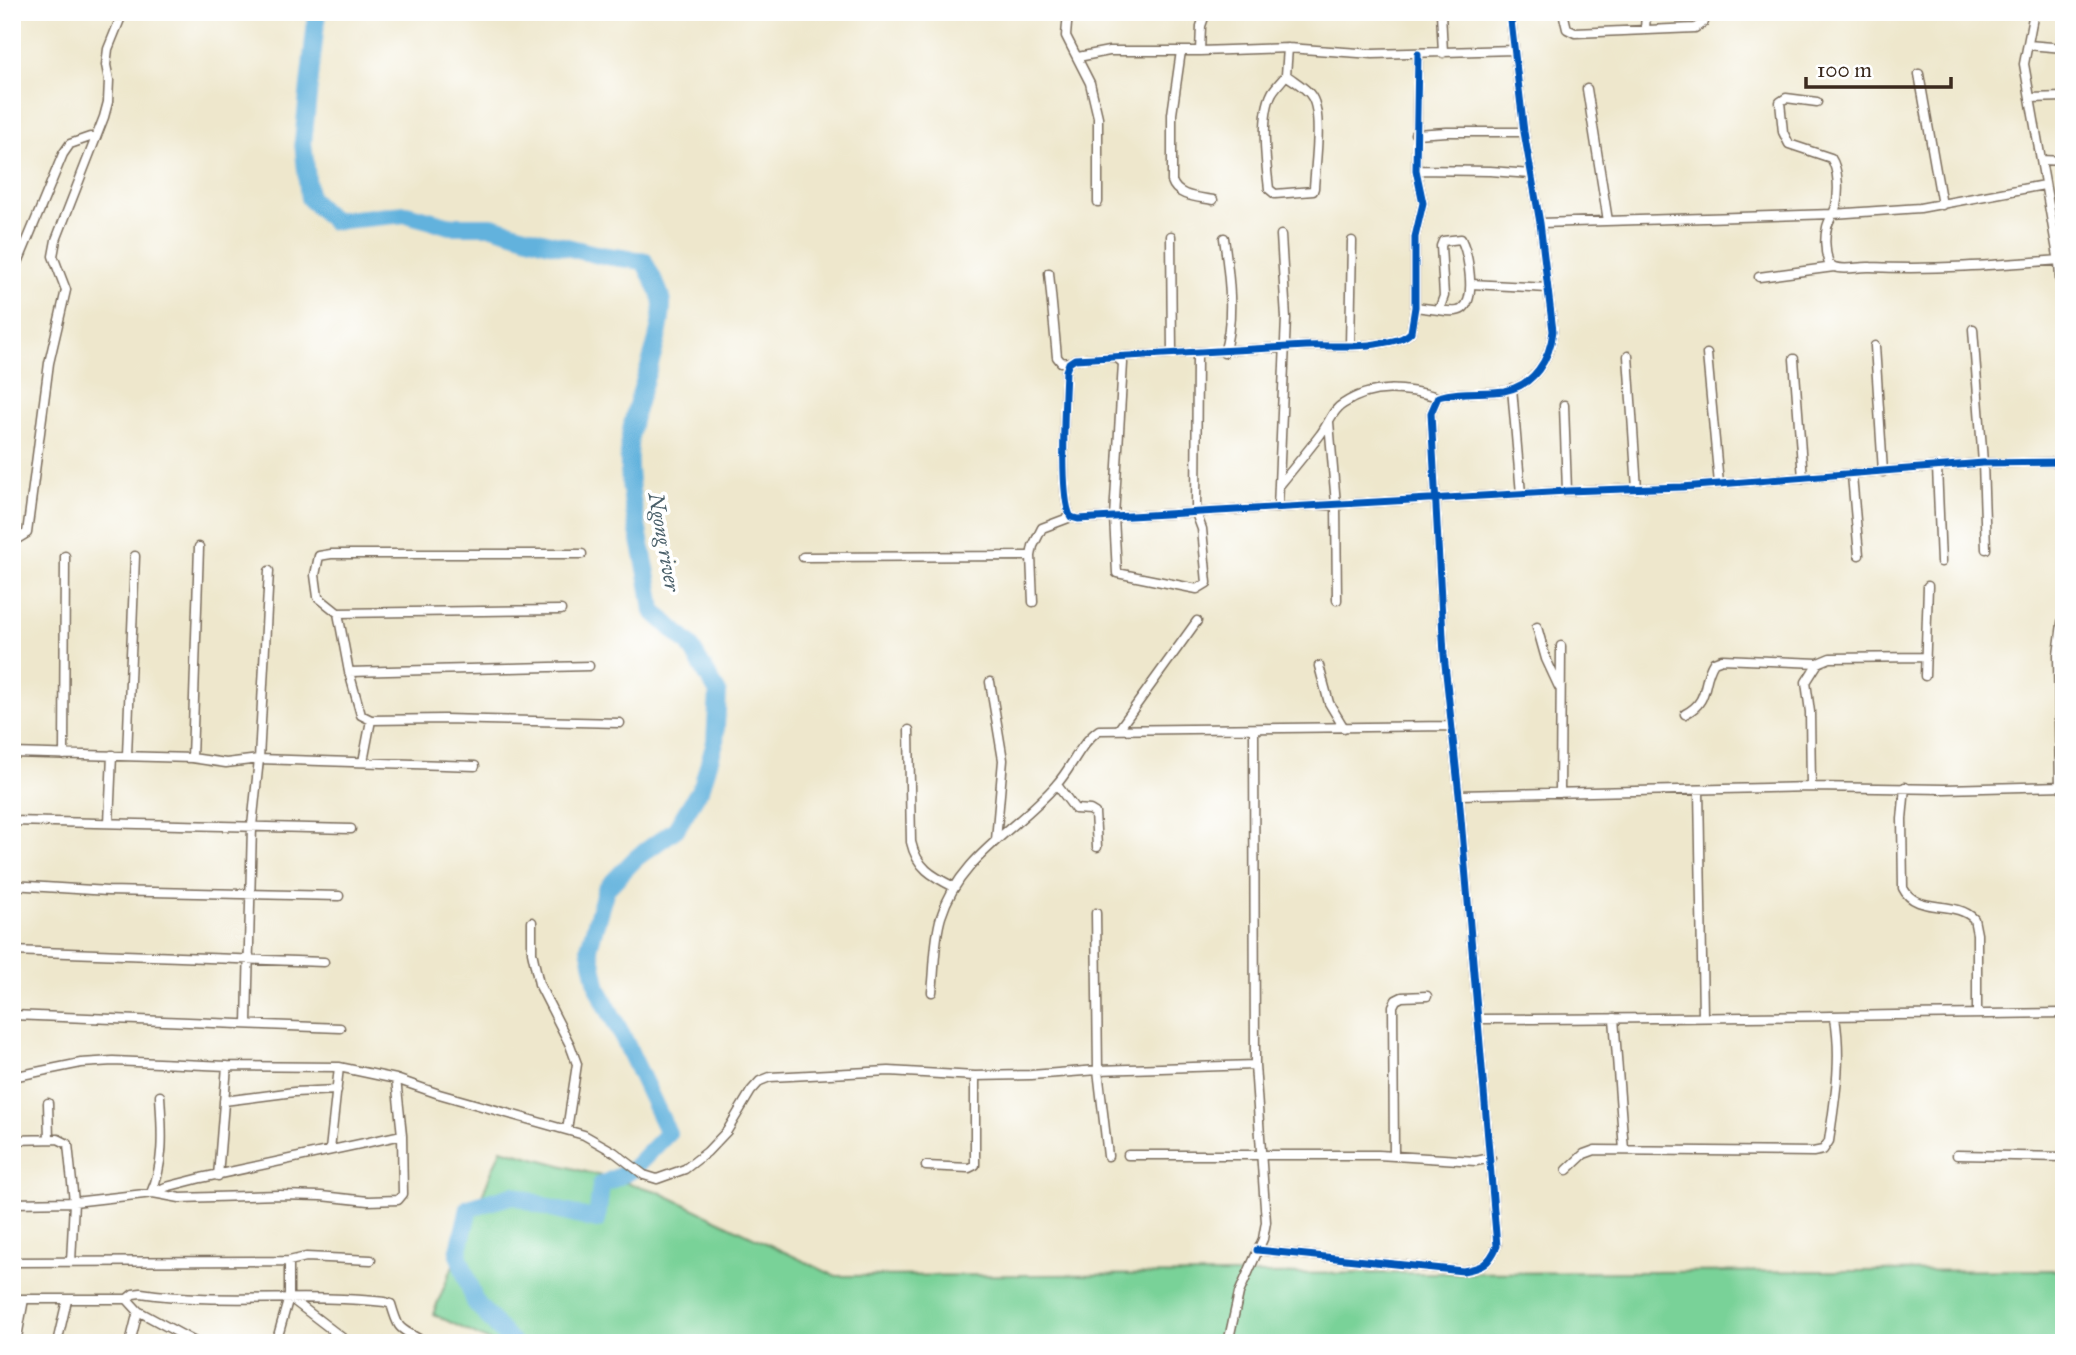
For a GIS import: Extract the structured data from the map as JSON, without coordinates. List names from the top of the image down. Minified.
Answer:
{"water":["Ngong river"],"scale_bar":"100 m"}
